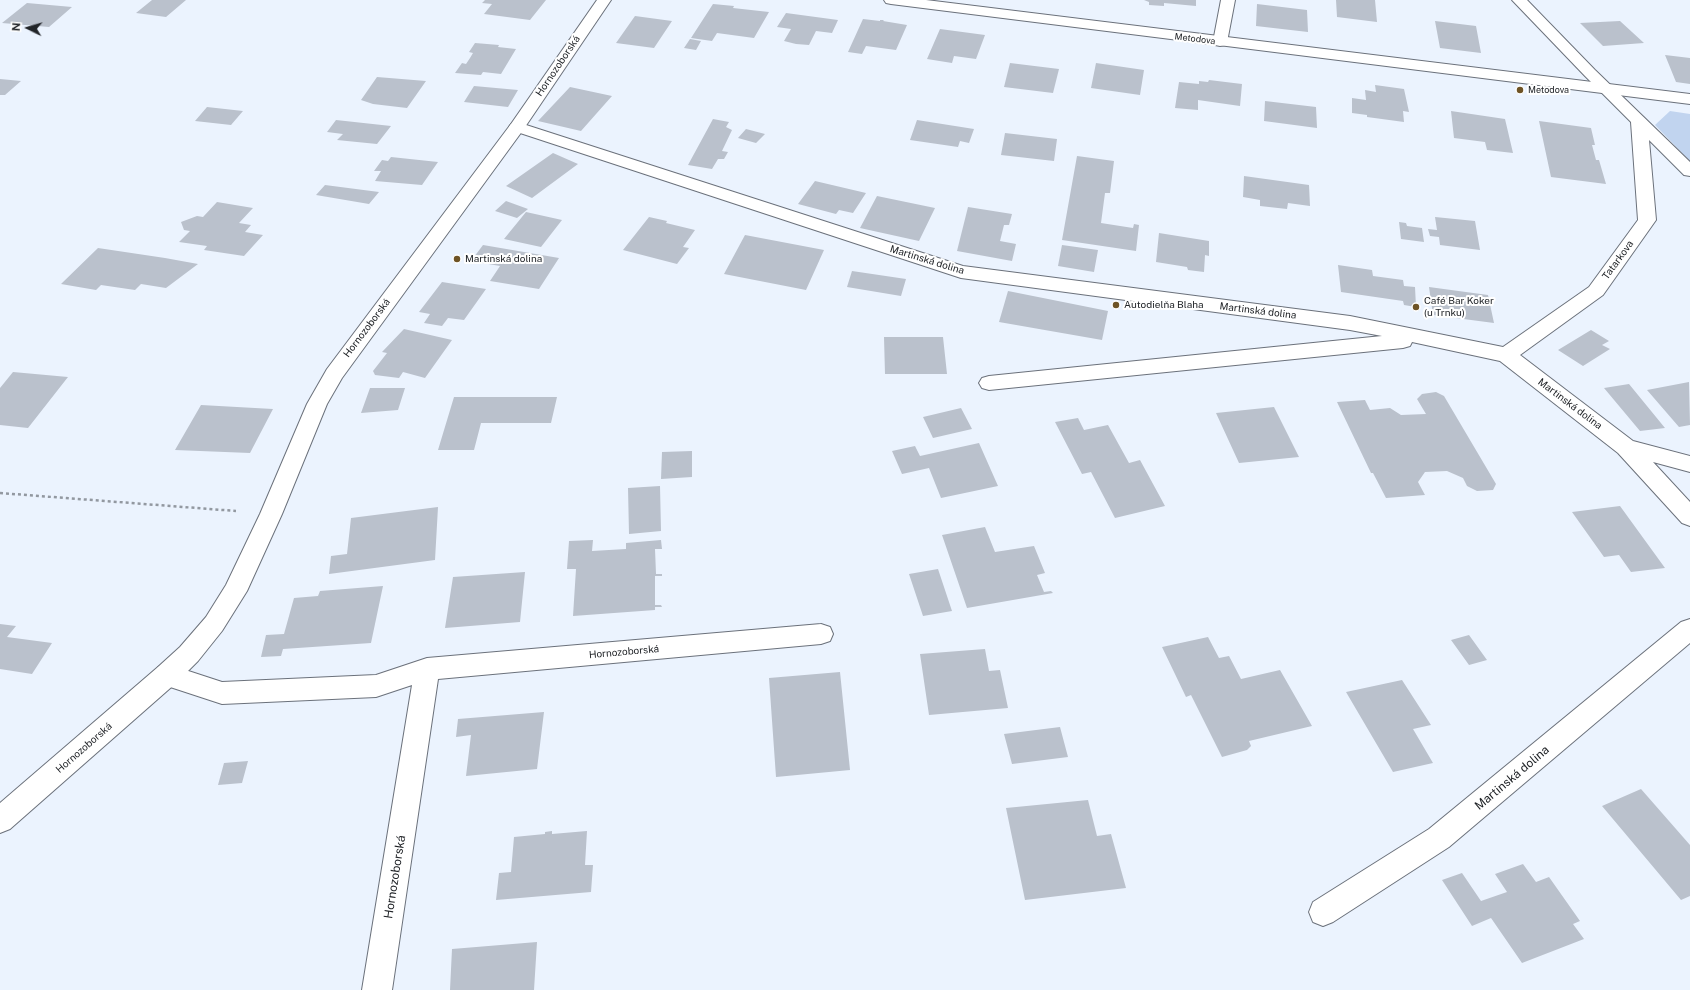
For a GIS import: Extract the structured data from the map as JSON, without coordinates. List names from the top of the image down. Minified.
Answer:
{"streets":{"street":["Metodova","Hornozoborská","Martinská dolina","Tatarkova"]},"crossings":[["Hornozoborská","Martinská dolina"],["Martinská dolina","Tatarkova"]],"places":["Metodova","Martinská dolina","Autodielňa Blaha","Café Bar Koker (u Trnku)"],"north":"left"}
